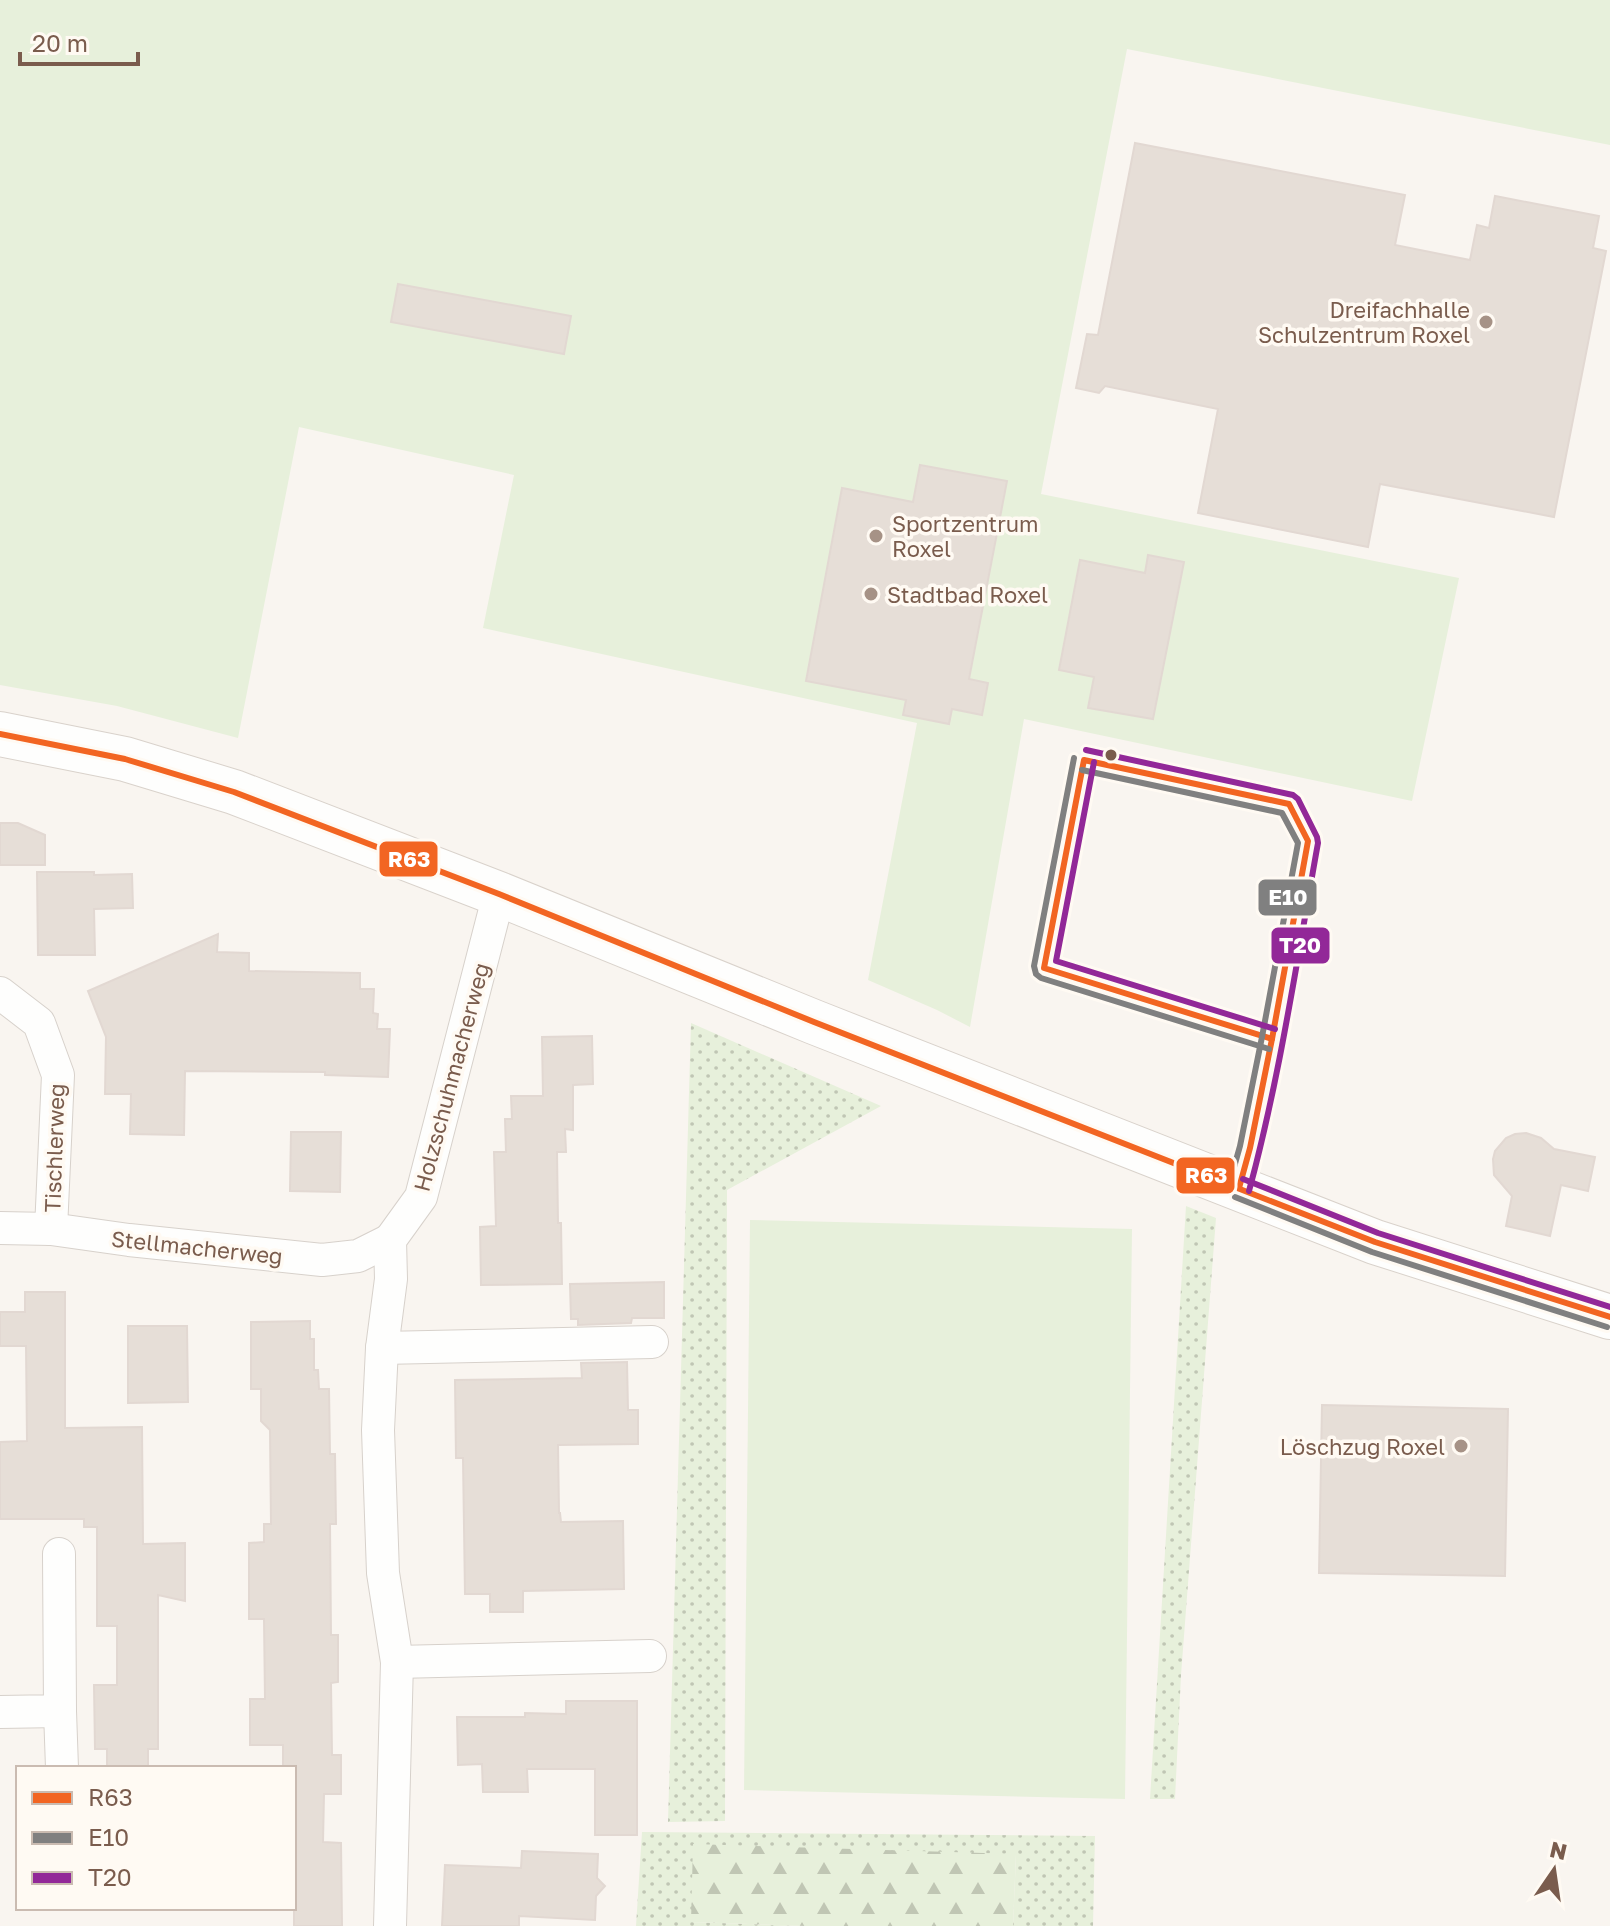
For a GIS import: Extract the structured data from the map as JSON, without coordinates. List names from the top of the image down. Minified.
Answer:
{"streets":{"street":["Holzschuhmacherweg","Tischlerweg","Stellmacherweg"]},"crossings":[["Holzschuhmacherweg","Stellmacherweg"],["Tischlerweg","Stellmacherweg"]],"places":["Dreifachhalle Schulzentrum Roxel","Sportzentrum Roxel","Stadtbad Roxel","Löschzug Roxel"],"lines":["transit line R63","transit line T20","transit line E10"],"legend":["R63","E10","T20"],"scale_bar":"20 m","north":"top"}
